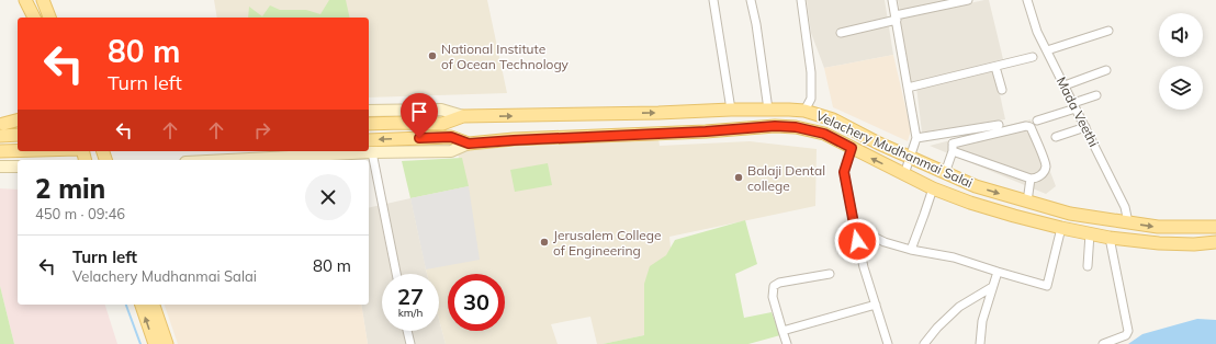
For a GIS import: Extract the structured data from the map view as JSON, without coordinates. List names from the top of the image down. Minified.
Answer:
{"streets":{"main road":["Velachery Mudhanmai Salai"],"street":["Mada Veethi"]},"crossings":[["Mada Veethi","Velachery Mudhanmai Salai"]],"places":["National Institute of Ocean Technology","Balaji Dental college","Jerusalem College of Engineering"],"page":{"turn":["80 m","Turn left"],"heading":["2 min","450 m · 09:46"],"list":[{"name":"Turn left","note":"Velachery Mudhanmai Salai","value":"80 m"}],"speed":"27 km/h","limit":"30"}}
